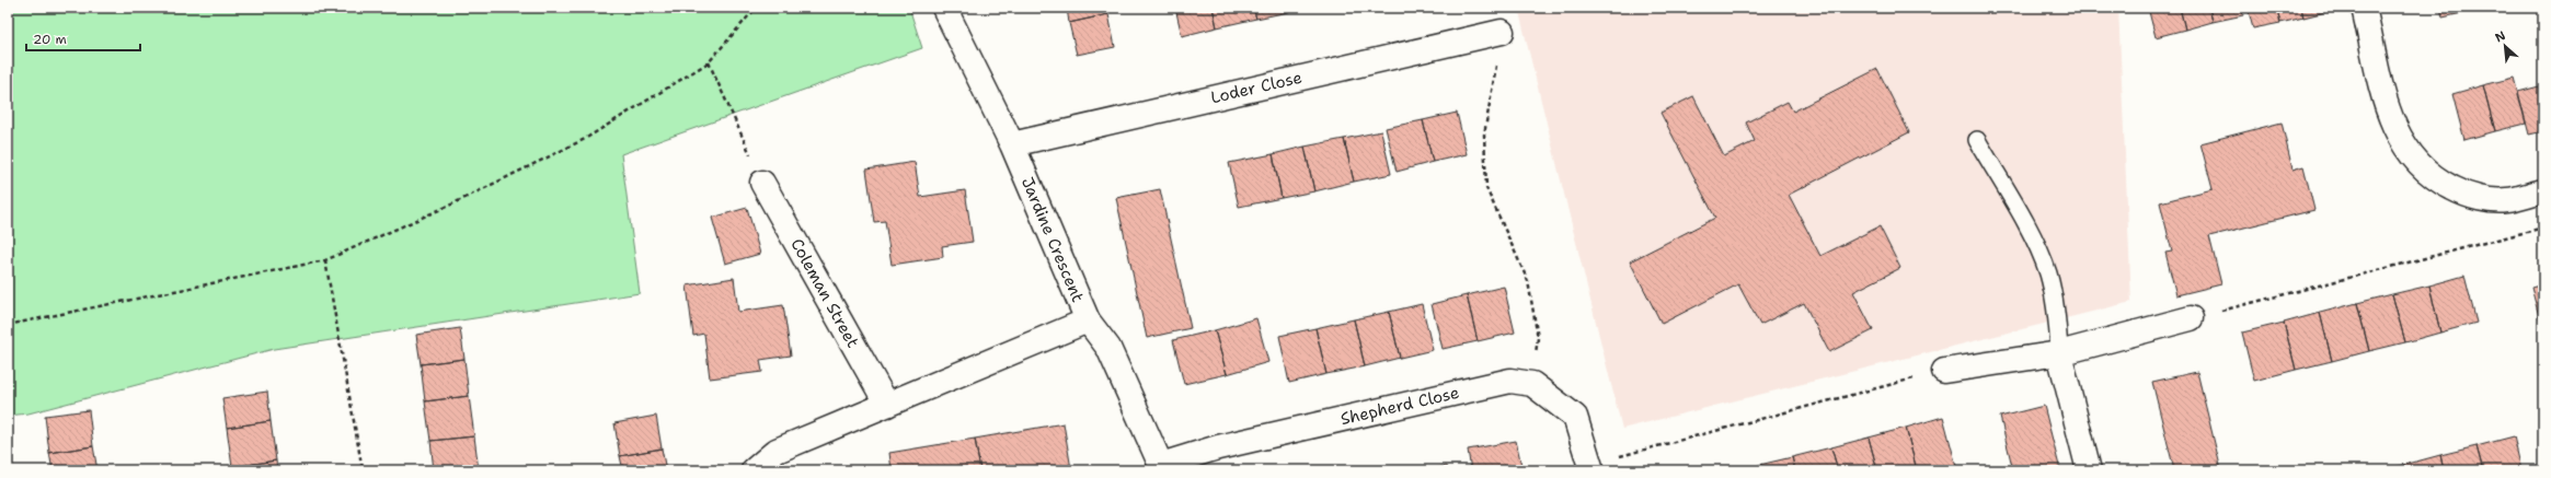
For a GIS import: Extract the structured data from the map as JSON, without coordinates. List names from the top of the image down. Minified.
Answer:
{"streets":{"street":["Loder Close","Jardine Crescent","Coleman Street","Shepherd Close"]},"crossings":[["Loder Close","Jardine Crescent"],["Jardine Crescent","Shepherd Close"]],"scale_bar":"20 m","north":"top left"}
